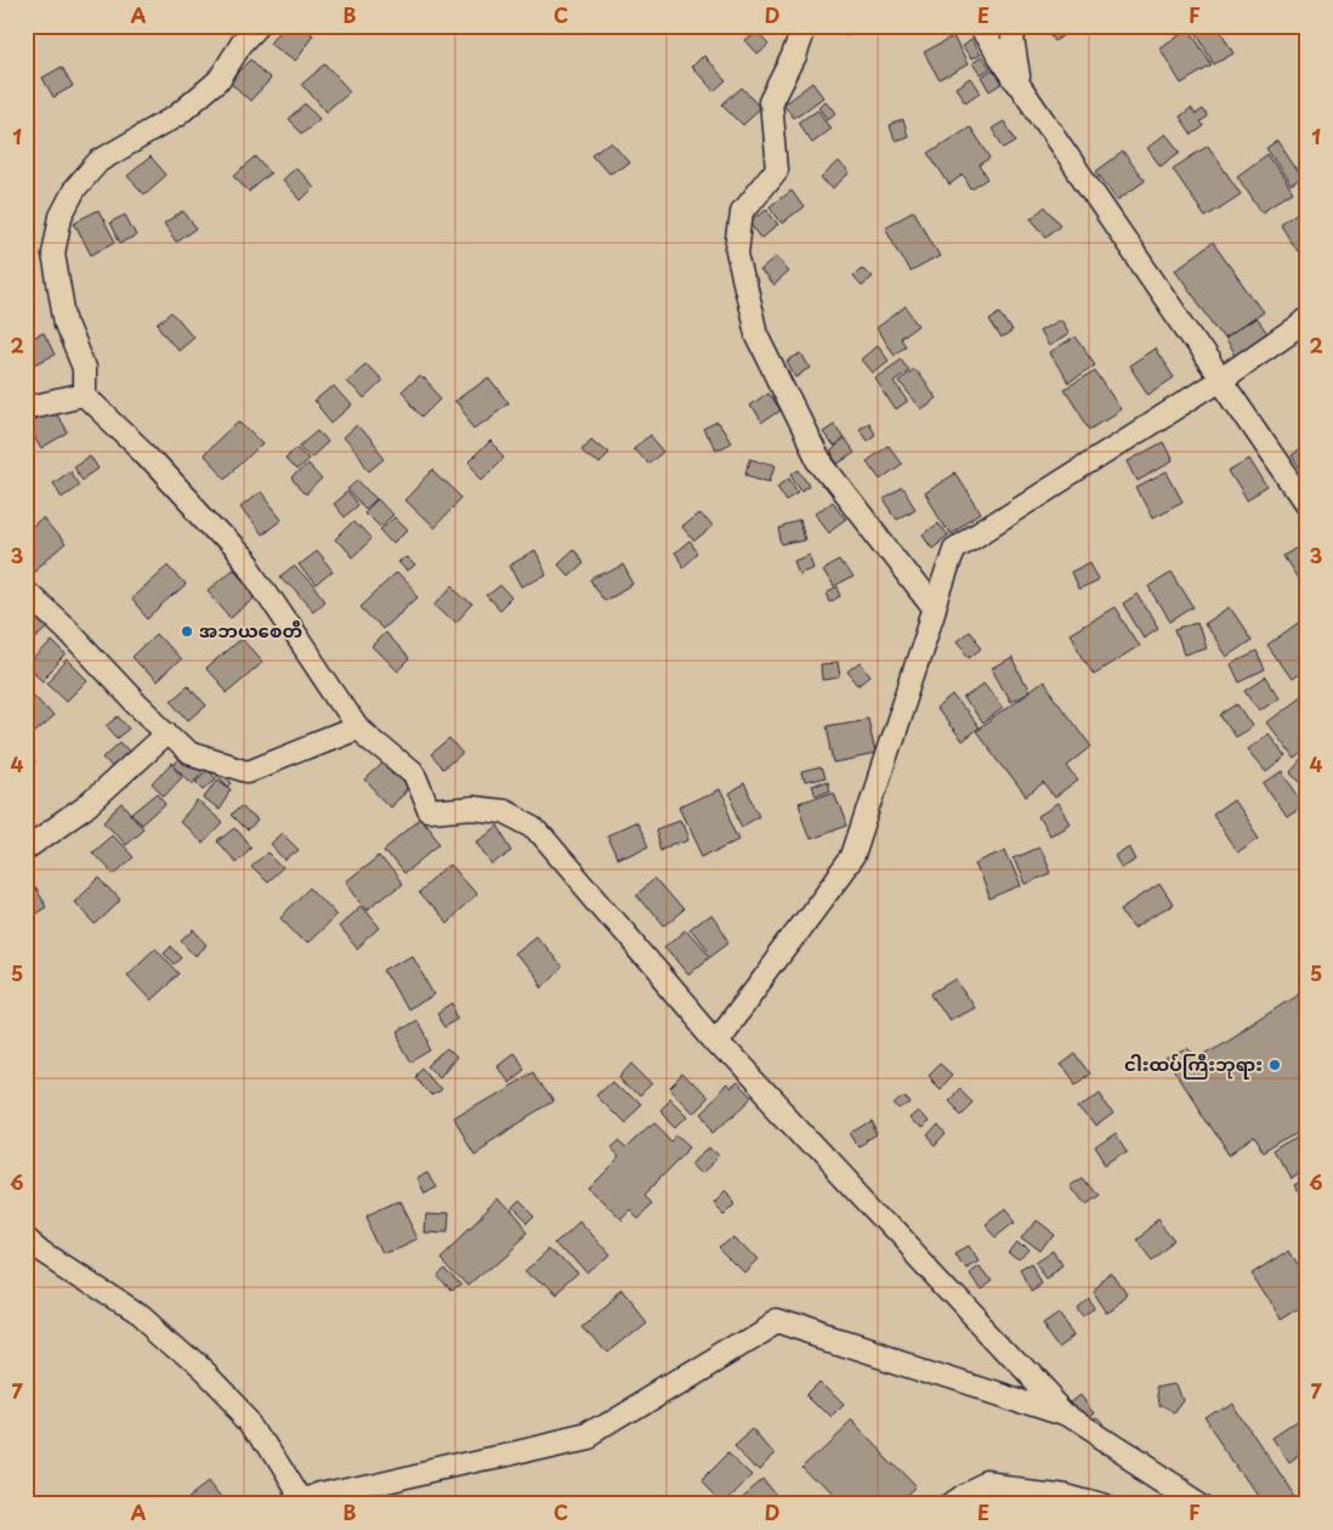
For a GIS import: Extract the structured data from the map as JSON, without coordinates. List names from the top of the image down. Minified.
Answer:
{"places":["အဘယစေတီ","ငါးထပ်ကြီးဘုရား"],"grid":{"columns":["A","B","C","D","E","F"],"rows":["1","2","3","4","5","6","7"]}}
